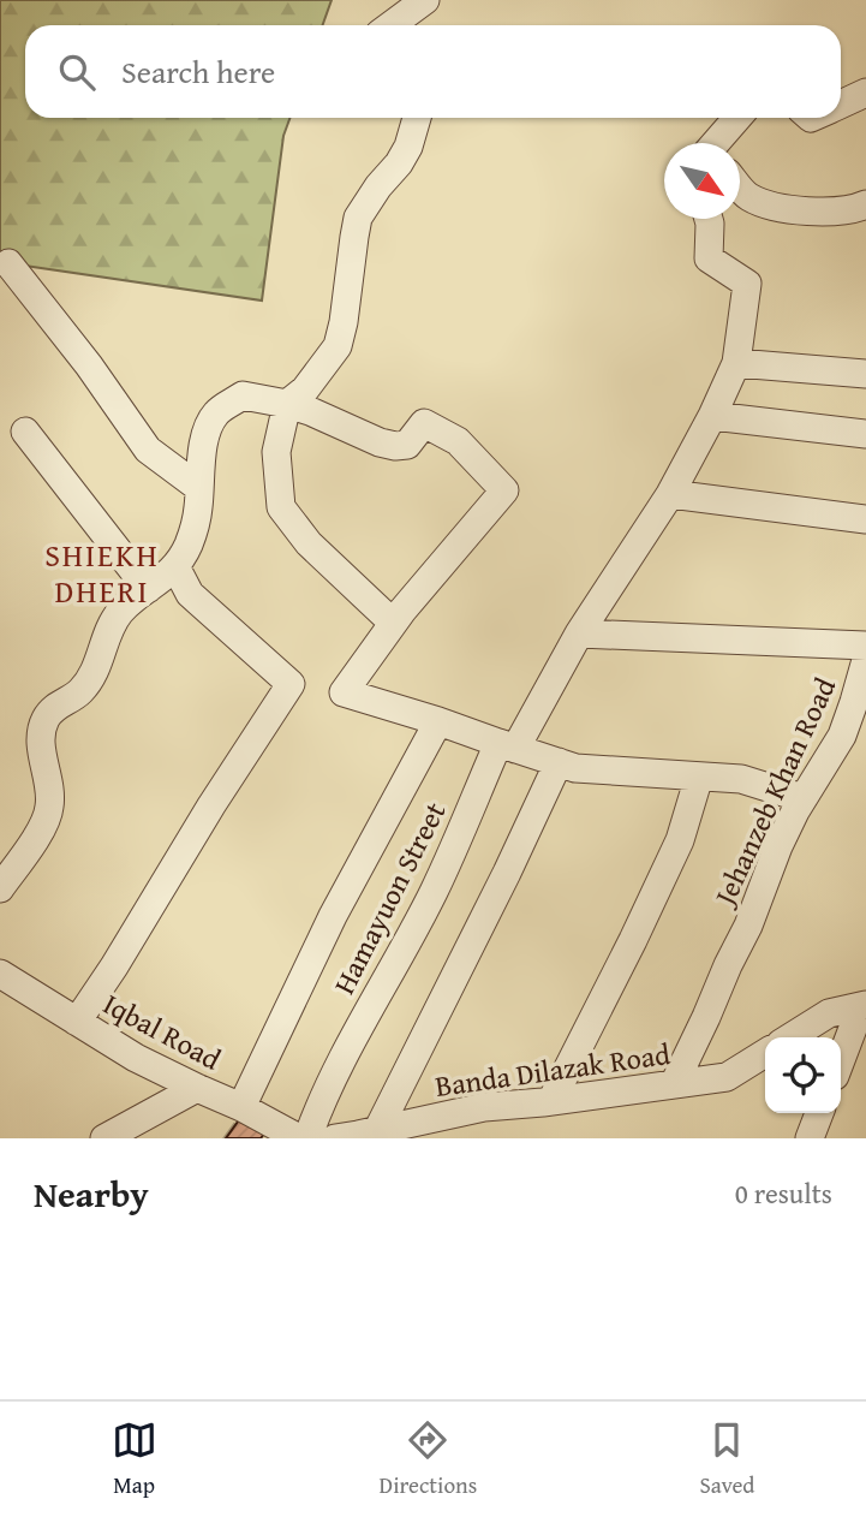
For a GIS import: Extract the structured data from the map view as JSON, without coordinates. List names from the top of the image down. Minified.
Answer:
{"streets":{"street":["Jehanzeb Khan Road","Hamayuon Street","Iqbal Road","Banda Dilazak Road"]},"crossings":[["Jehanzeb Khan Road","Banda Dilazak Road"]],"districts":["SHIEKH DHERI"],"north":"bottom right","page":{"search":"Search here","heading":["Nearby","0 results"],"nav":["Map","Directions","Saved"]}}
